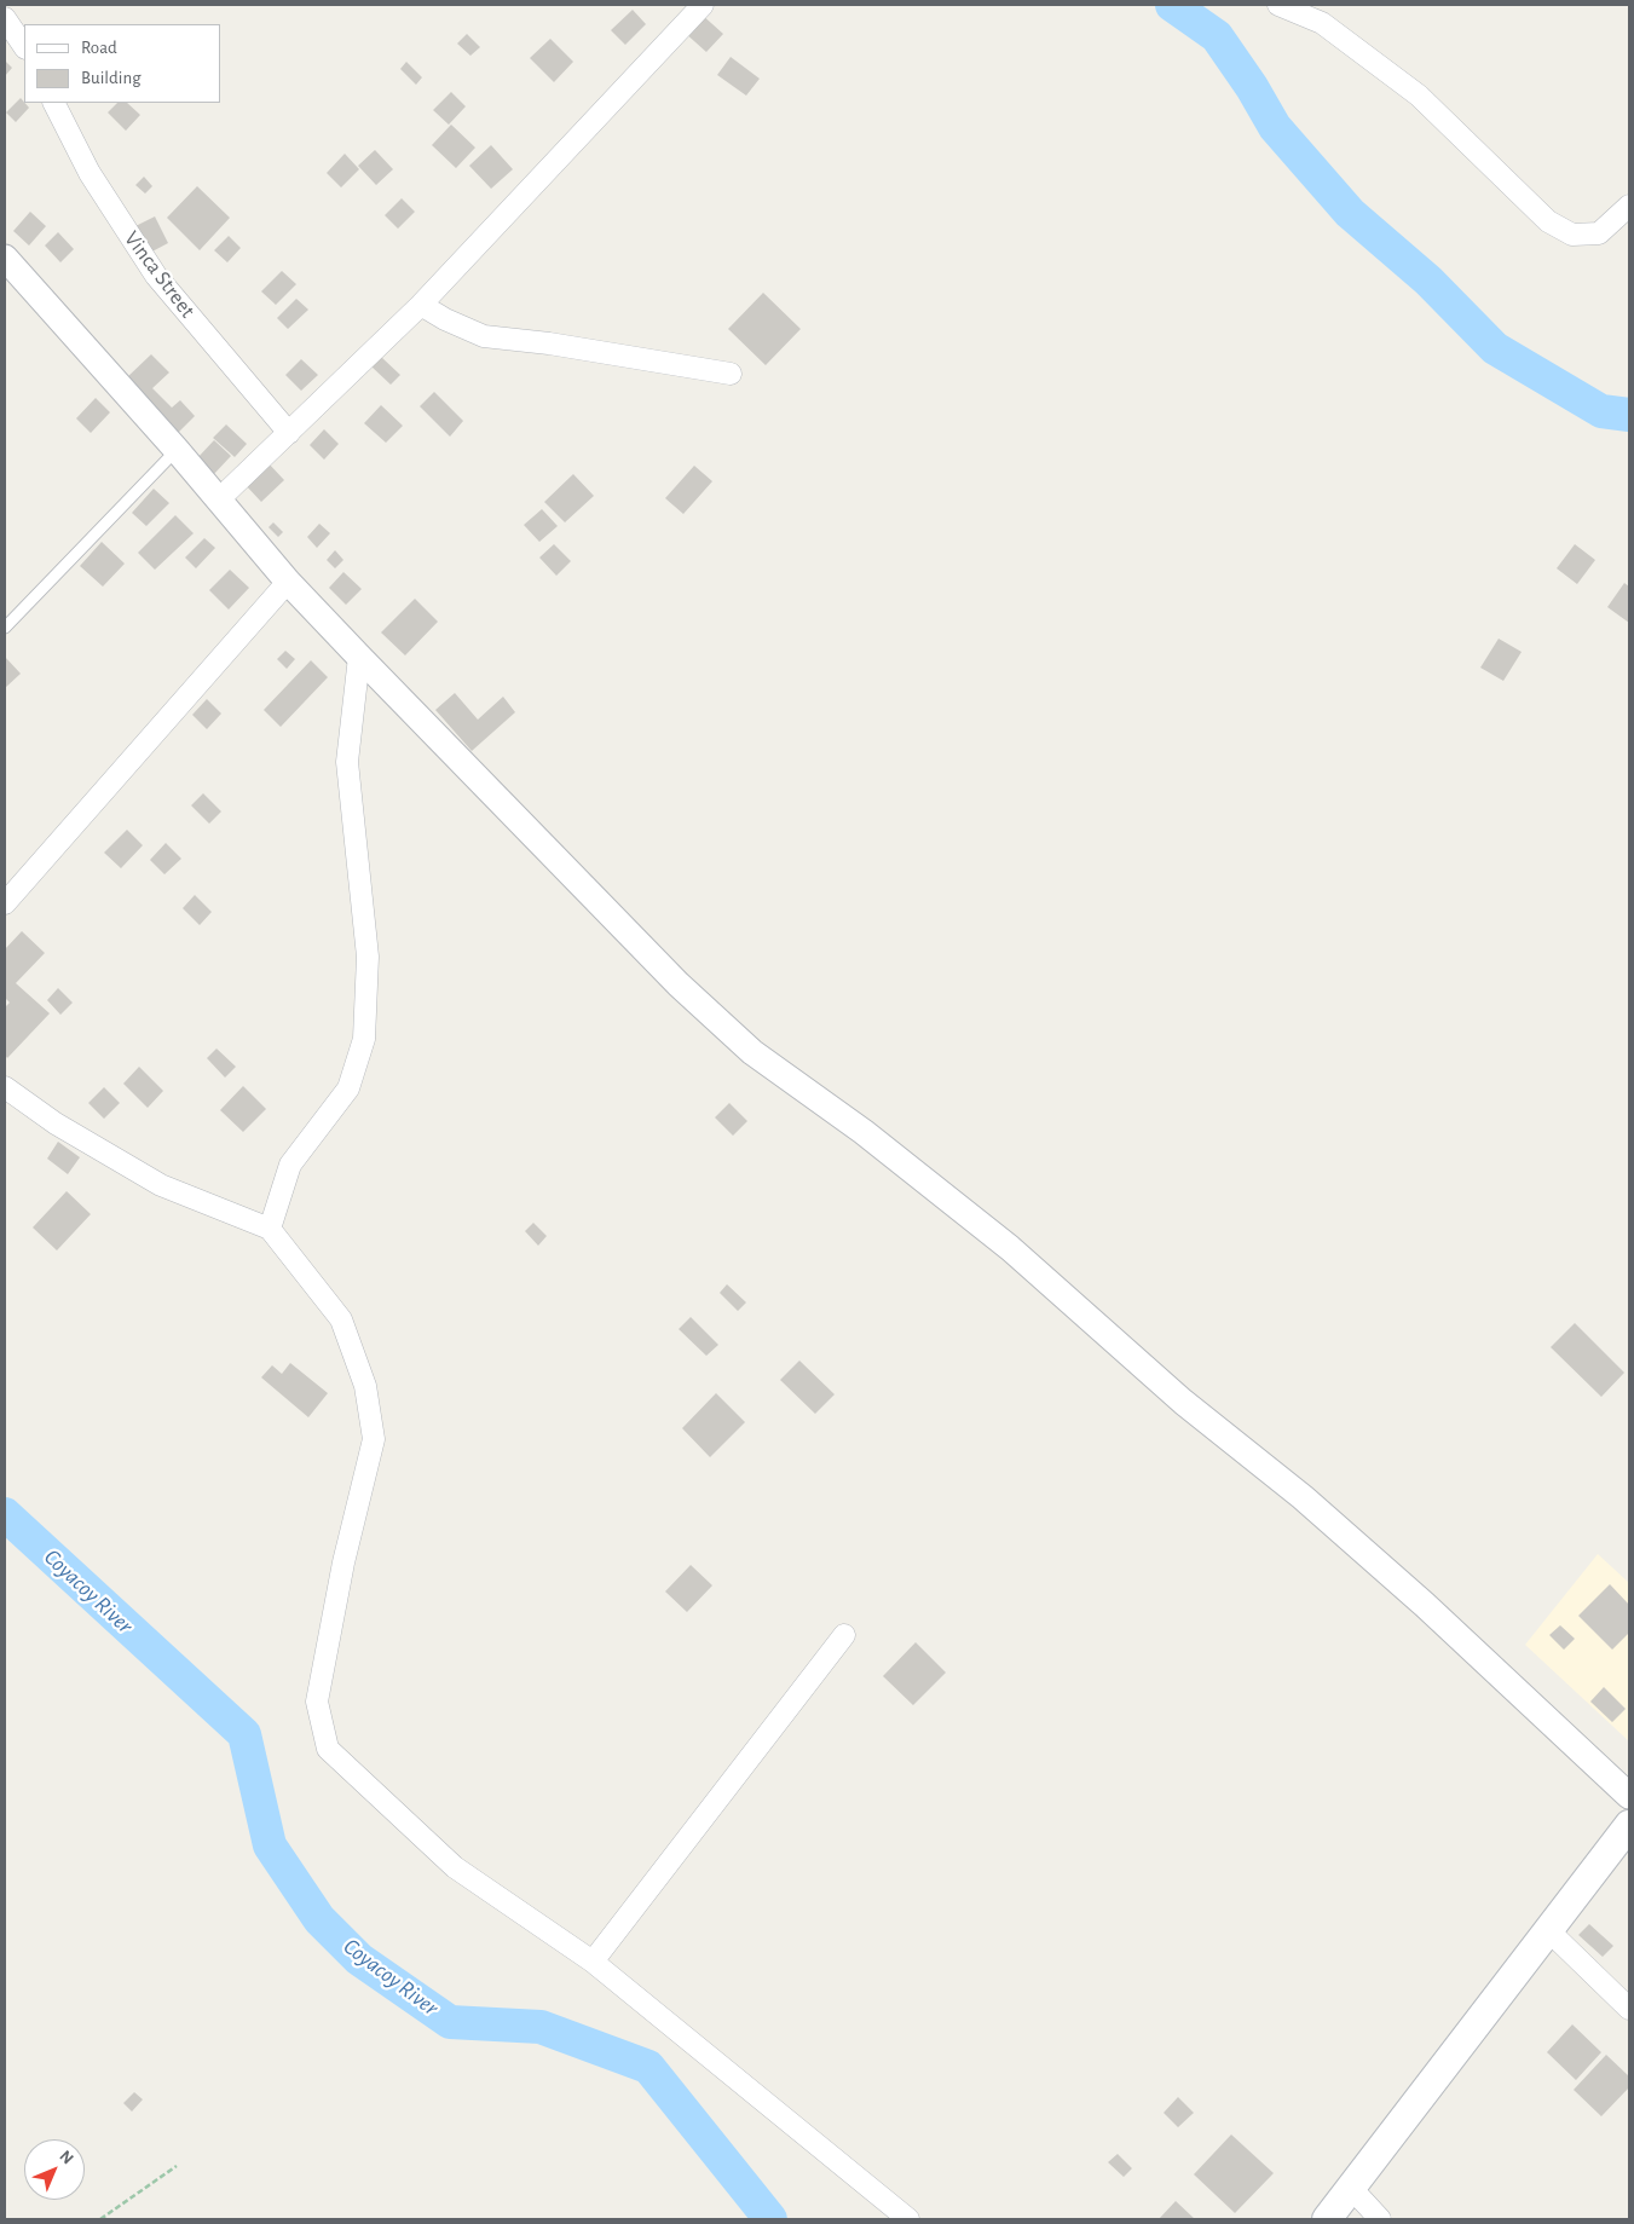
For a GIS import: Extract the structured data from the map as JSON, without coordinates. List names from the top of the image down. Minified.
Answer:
{"streets":{"street":["Vinca Street"]},"water":["Coyacoy River"],"legend":["Road","Building"],"north":"top right"}
